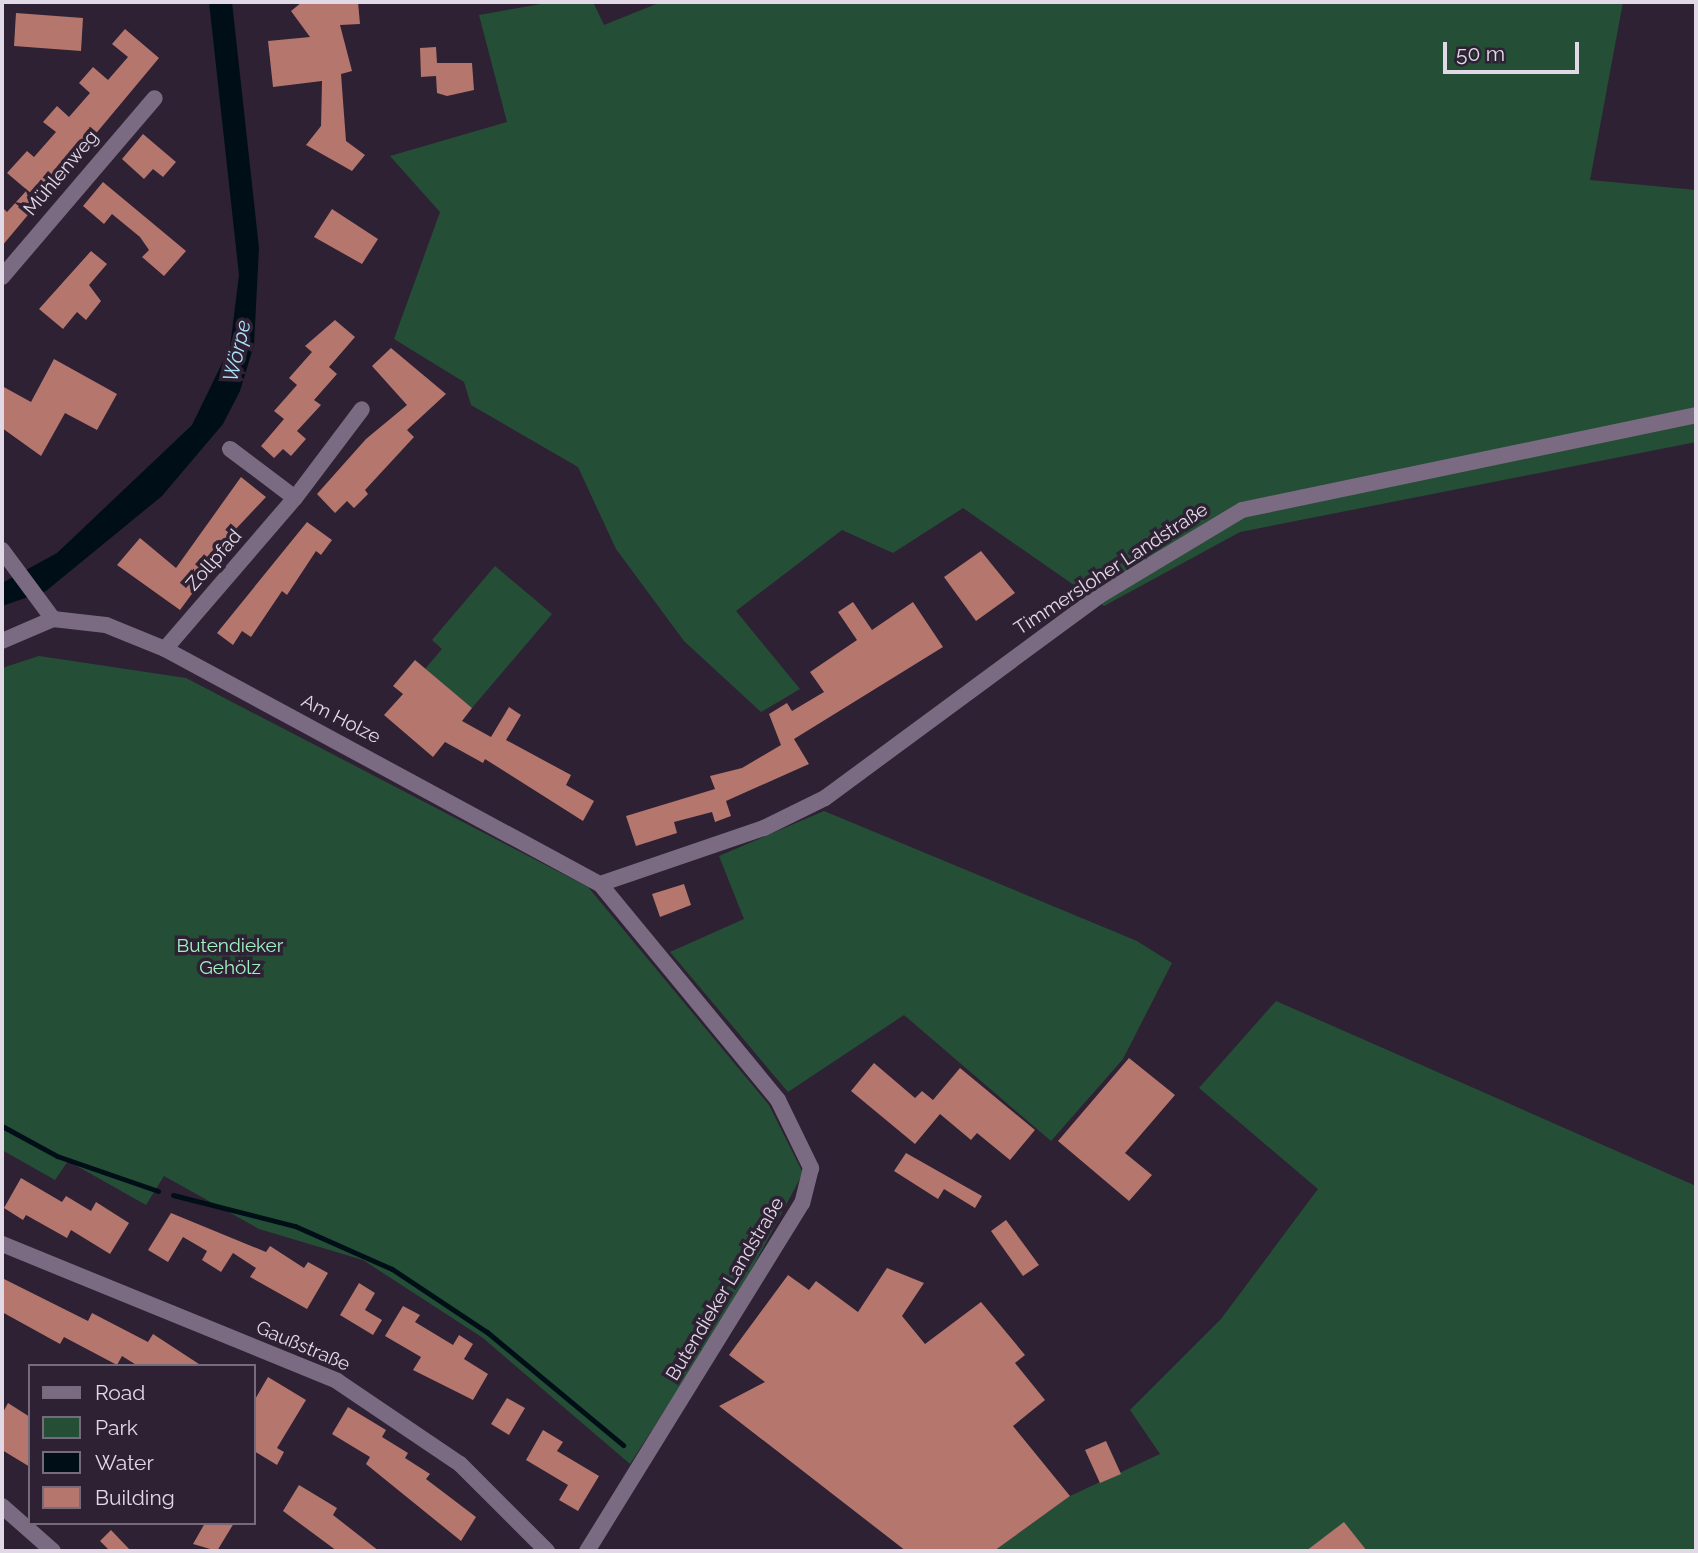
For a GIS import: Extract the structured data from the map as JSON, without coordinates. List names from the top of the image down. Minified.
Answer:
{"streets":{"street":["Mühlenweg","Zollpfad","Timmersloher Landstraße","Am Holze","Butendieker Landstraße","Gaußstraße"]},"crossings":[["Zollpfad","Am Holze"],["Timmersloher Landstraße","Am Holze"],["Timmersloher Landstraße","Butendieker Landstraße"],["Am Holze","Butendieker Landstraße"]],"water":["Wörpe"],"parks":["Butendieker Gehölz"],"legend":["Road","Park","Water","Building"],"scale_bar":"50 m"}
